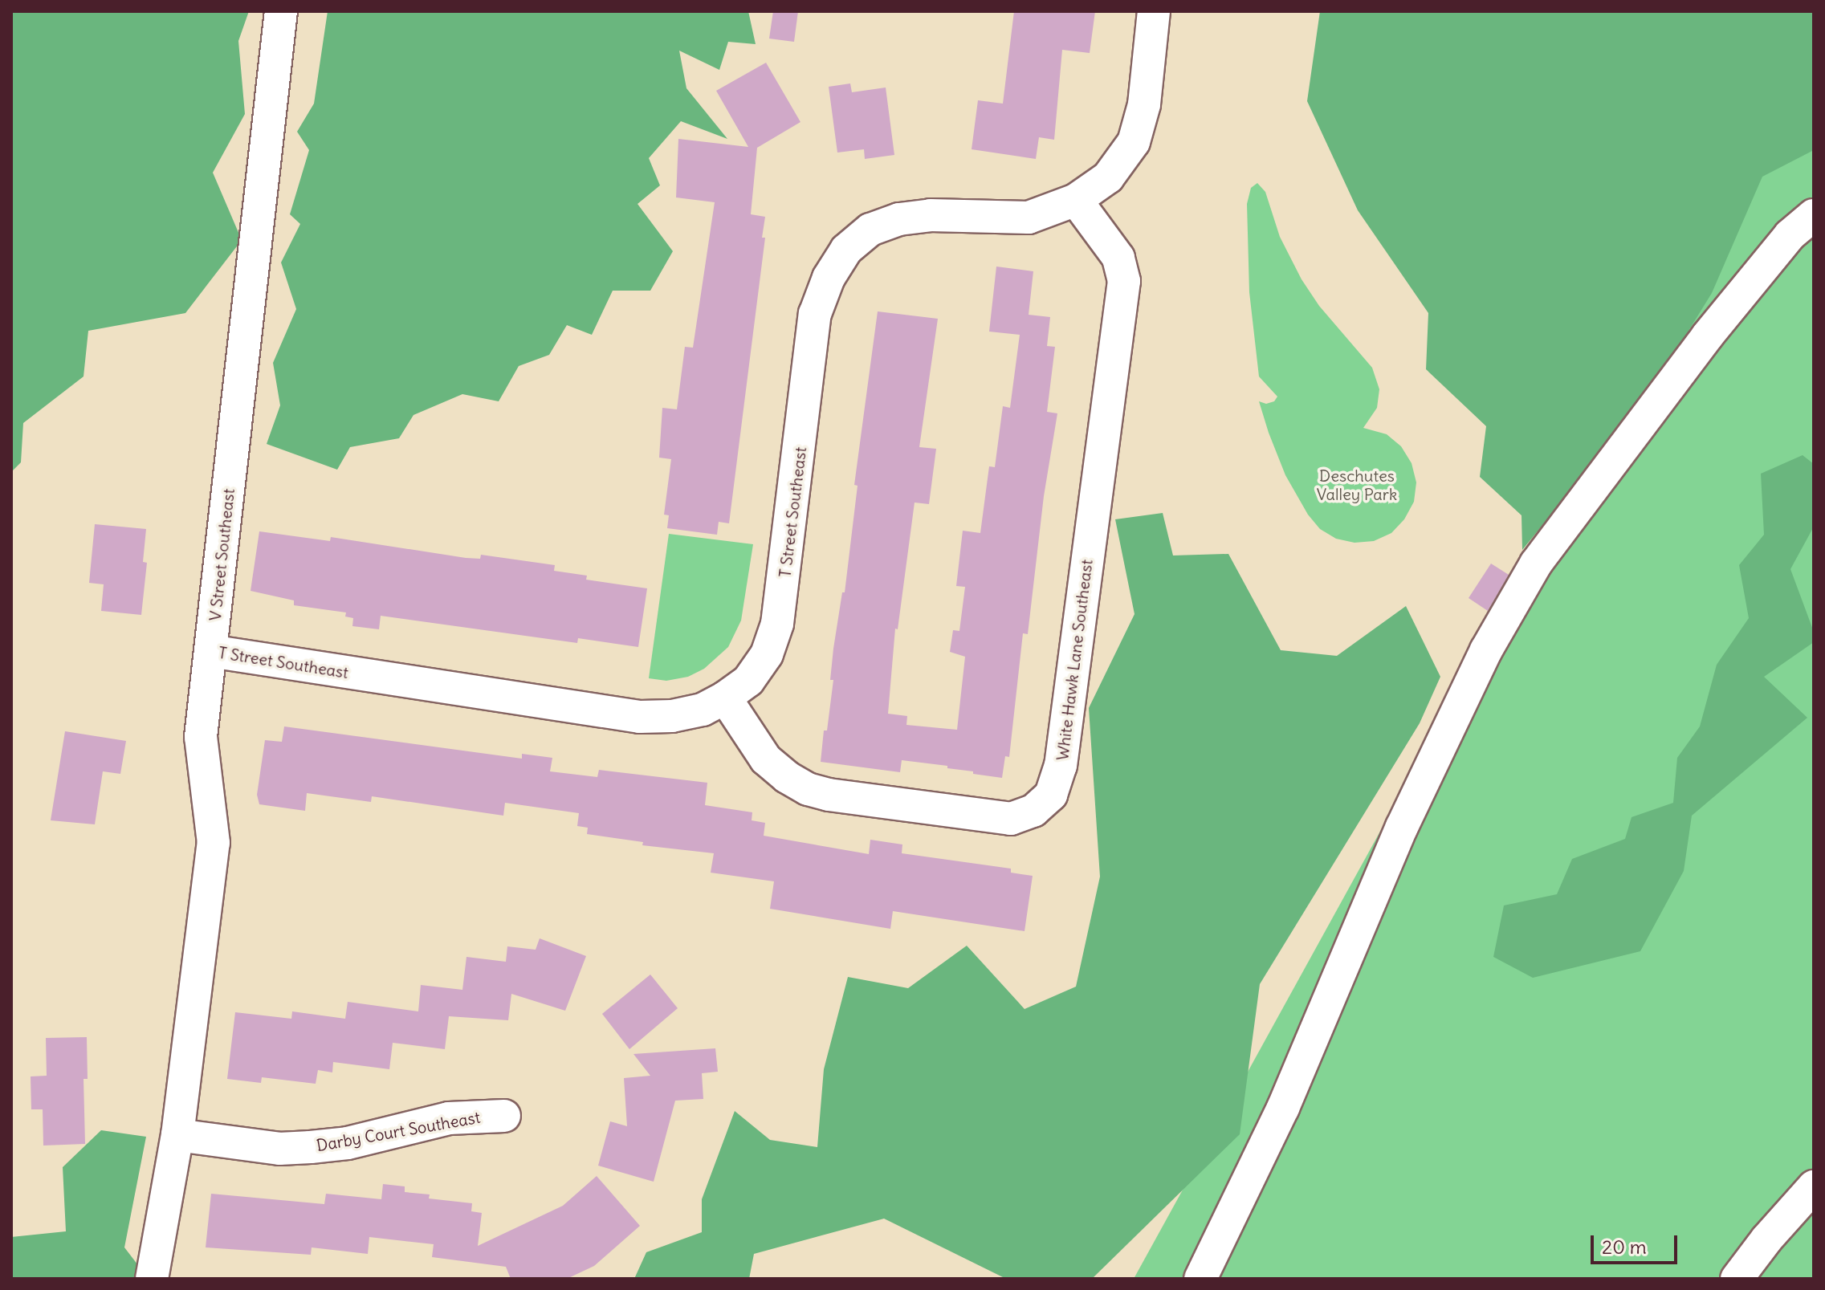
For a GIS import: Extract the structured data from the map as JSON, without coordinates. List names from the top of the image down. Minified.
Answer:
{"streets":{"street":["T Street Southeast","V Street Southeast","White Hawk Lane Southeast","Darby Court Southeast"]},"crossings":[["T Street Southeast","V Street Southeast"],["T Street Southeast","White Hawk Lane Southeast"],["V Street Southeast","Darby Court Southeast"]],"parks":["Deschutes Valley Park"],"scale_bar":"20 m"}
